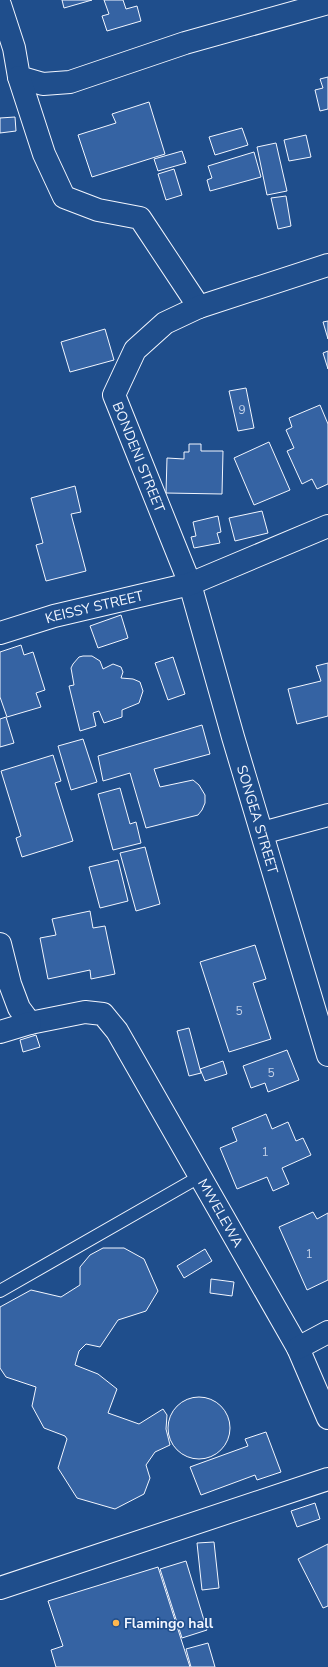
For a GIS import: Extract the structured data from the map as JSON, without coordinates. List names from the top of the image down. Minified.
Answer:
{"streets":{"street":["BONDENI STREET","KEISSY STREET","SONGEA STREET","MWELEWA"]},"crossings":[["BONDENI STREET","KEISSY STREET"],["BONDENI STREET","SONGEA STREET"],["KEISSY STREET","SONGEA STREET"]],"places":["Flamingo hall"],"house_numbers":["9","5","5","1","1"]}
